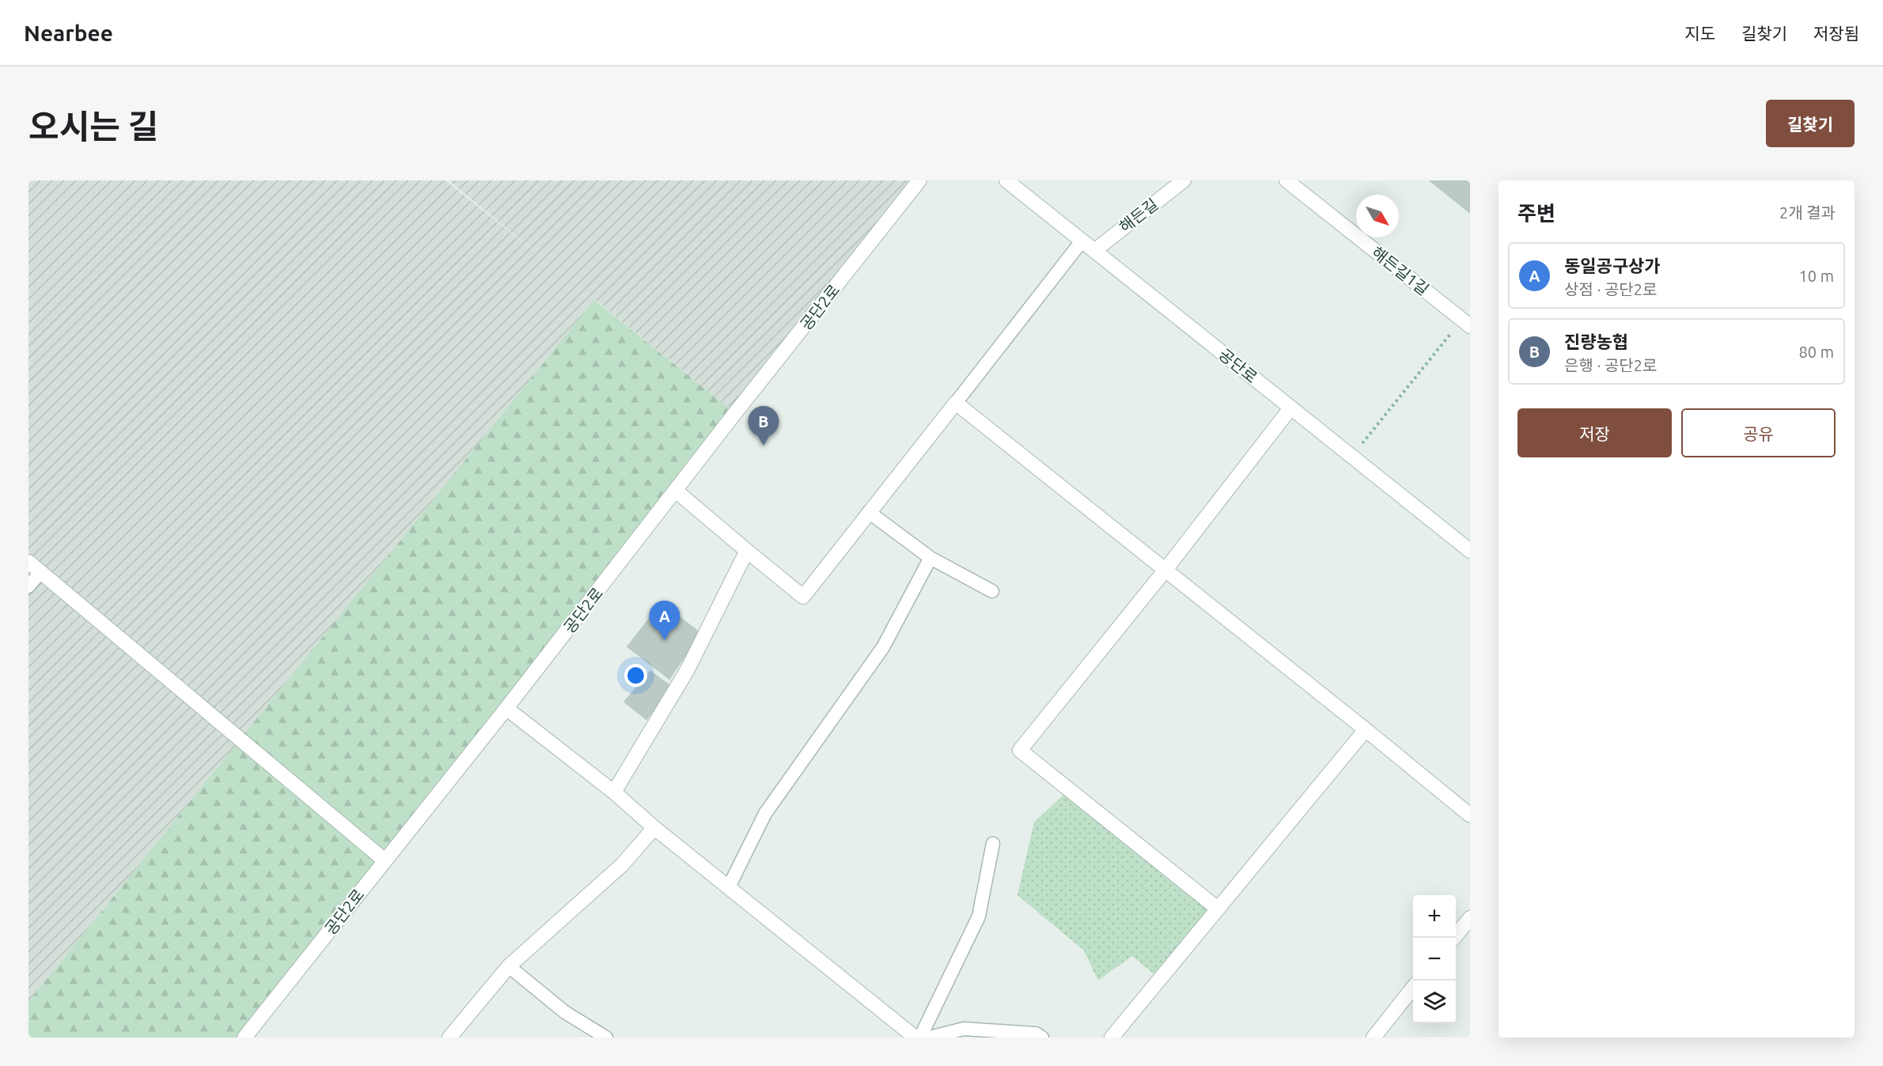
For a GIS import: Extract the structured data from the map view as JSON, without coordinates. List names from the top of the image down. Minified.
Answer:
{"streets":{"street":["해든길","해든길1길","공단2로","공단로"]},"crossings":[["해든길","공단로"]],"north":"bottom right","page":{"header":"Nearbee","nav":["지도","길찾기","저장됨"],"title":"오시는 길","buttons":["길찾기",["저장","공유"]],"heading":["주변","2개 결과"],"list":[{"mark":"A","name":"동일공구상가","note":"상점 · 공단2로","value":"10 m"},{"mark":"B","name":"진량농협","note":"은행 · 공단2로","value":"80 m"}],"pins":["B","A"],"map_buttons":["+","−"]}}
